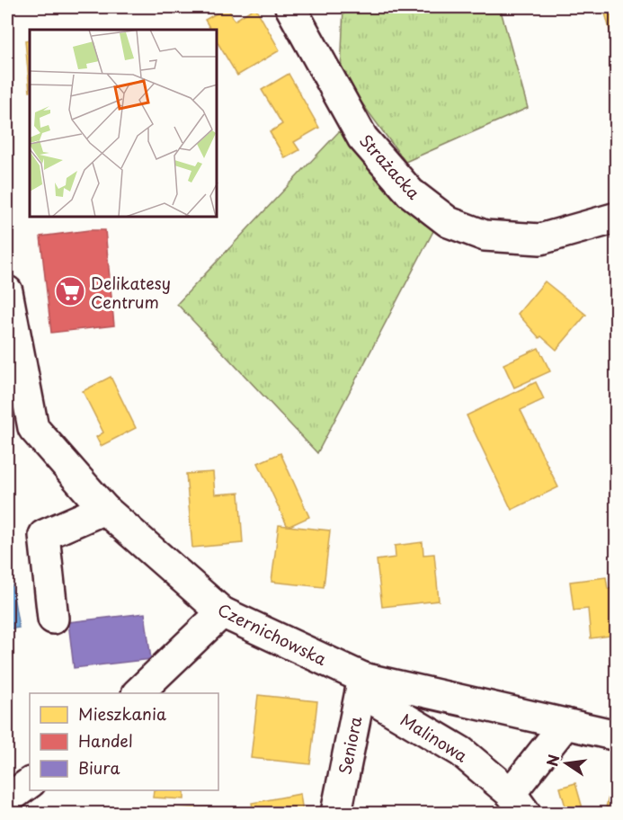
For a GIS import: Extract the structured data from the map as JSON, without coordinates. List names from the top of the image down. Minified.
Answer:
{"streets":{"street":["Strażacka","Czernichowska","Malinowa","Seniora"]},"crossings":[["Czernichowska","Malinowa"],["Czernichowska","Seniora"],["Malinowa","Seniora"]],"places":{"supermarket":["Delikatesy Centrum"]},"legend":["Mieszkania","Handel","Biura"],"north":"left"}
